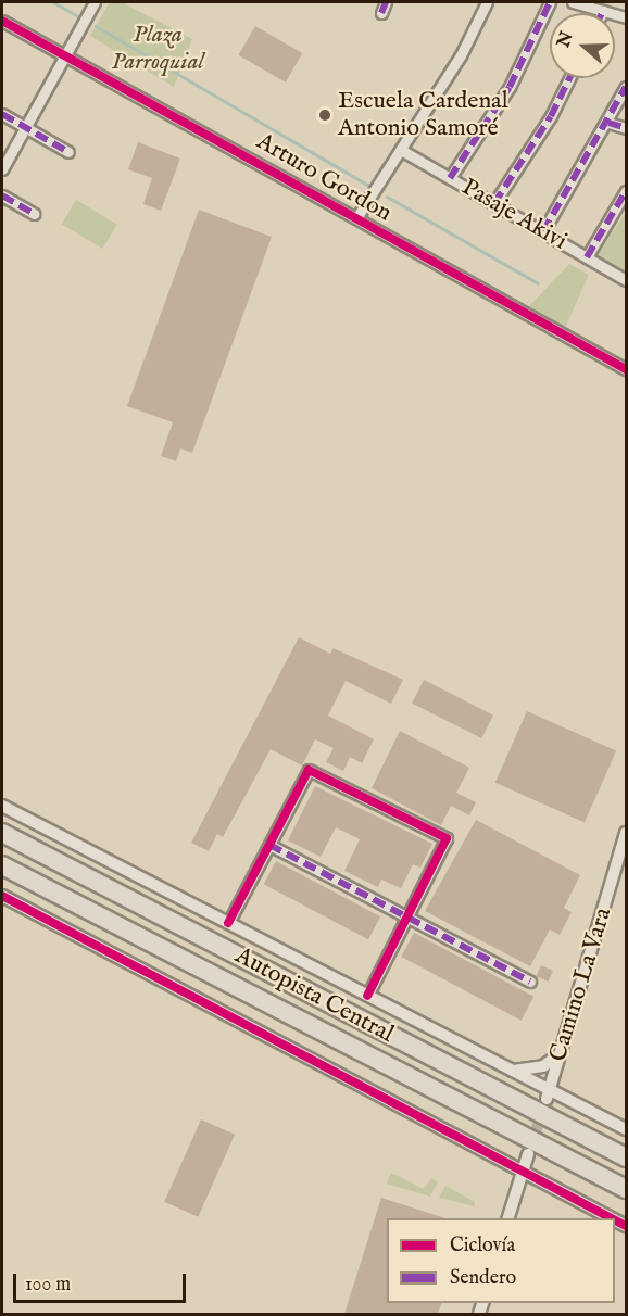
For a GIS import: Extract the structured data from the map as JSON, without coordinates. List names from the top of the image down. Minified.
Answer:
{"streets":{"highway":["Autopista Central"],"street":["Arturo Gordon","Pasaje Akivi","Camino La Vara"]},"parks":["Plaza Parroquial"],"places":["Escuela Cardenal Antonio Samoré"],"legend":["Ciclovía","Sendero"],"scale_bar":"100 m","north":"left"}
